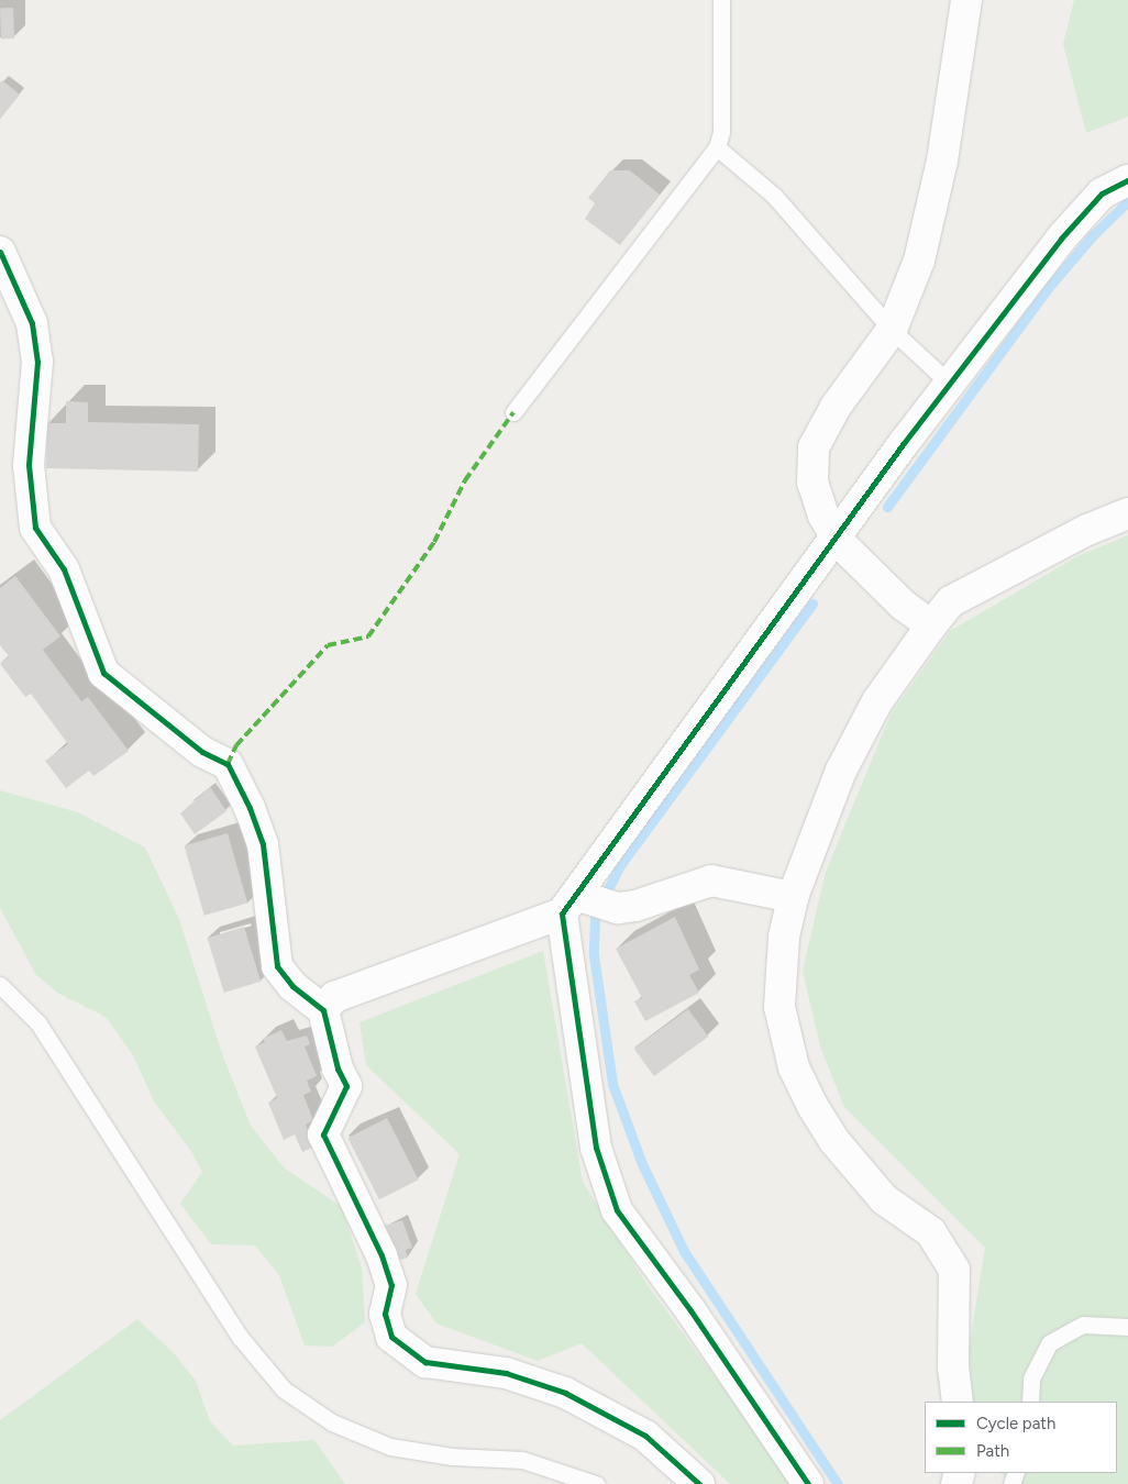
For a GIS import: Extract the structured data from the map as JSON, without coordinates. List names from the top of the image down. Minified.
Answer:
{"legend":["Cycle path","Path"]}
